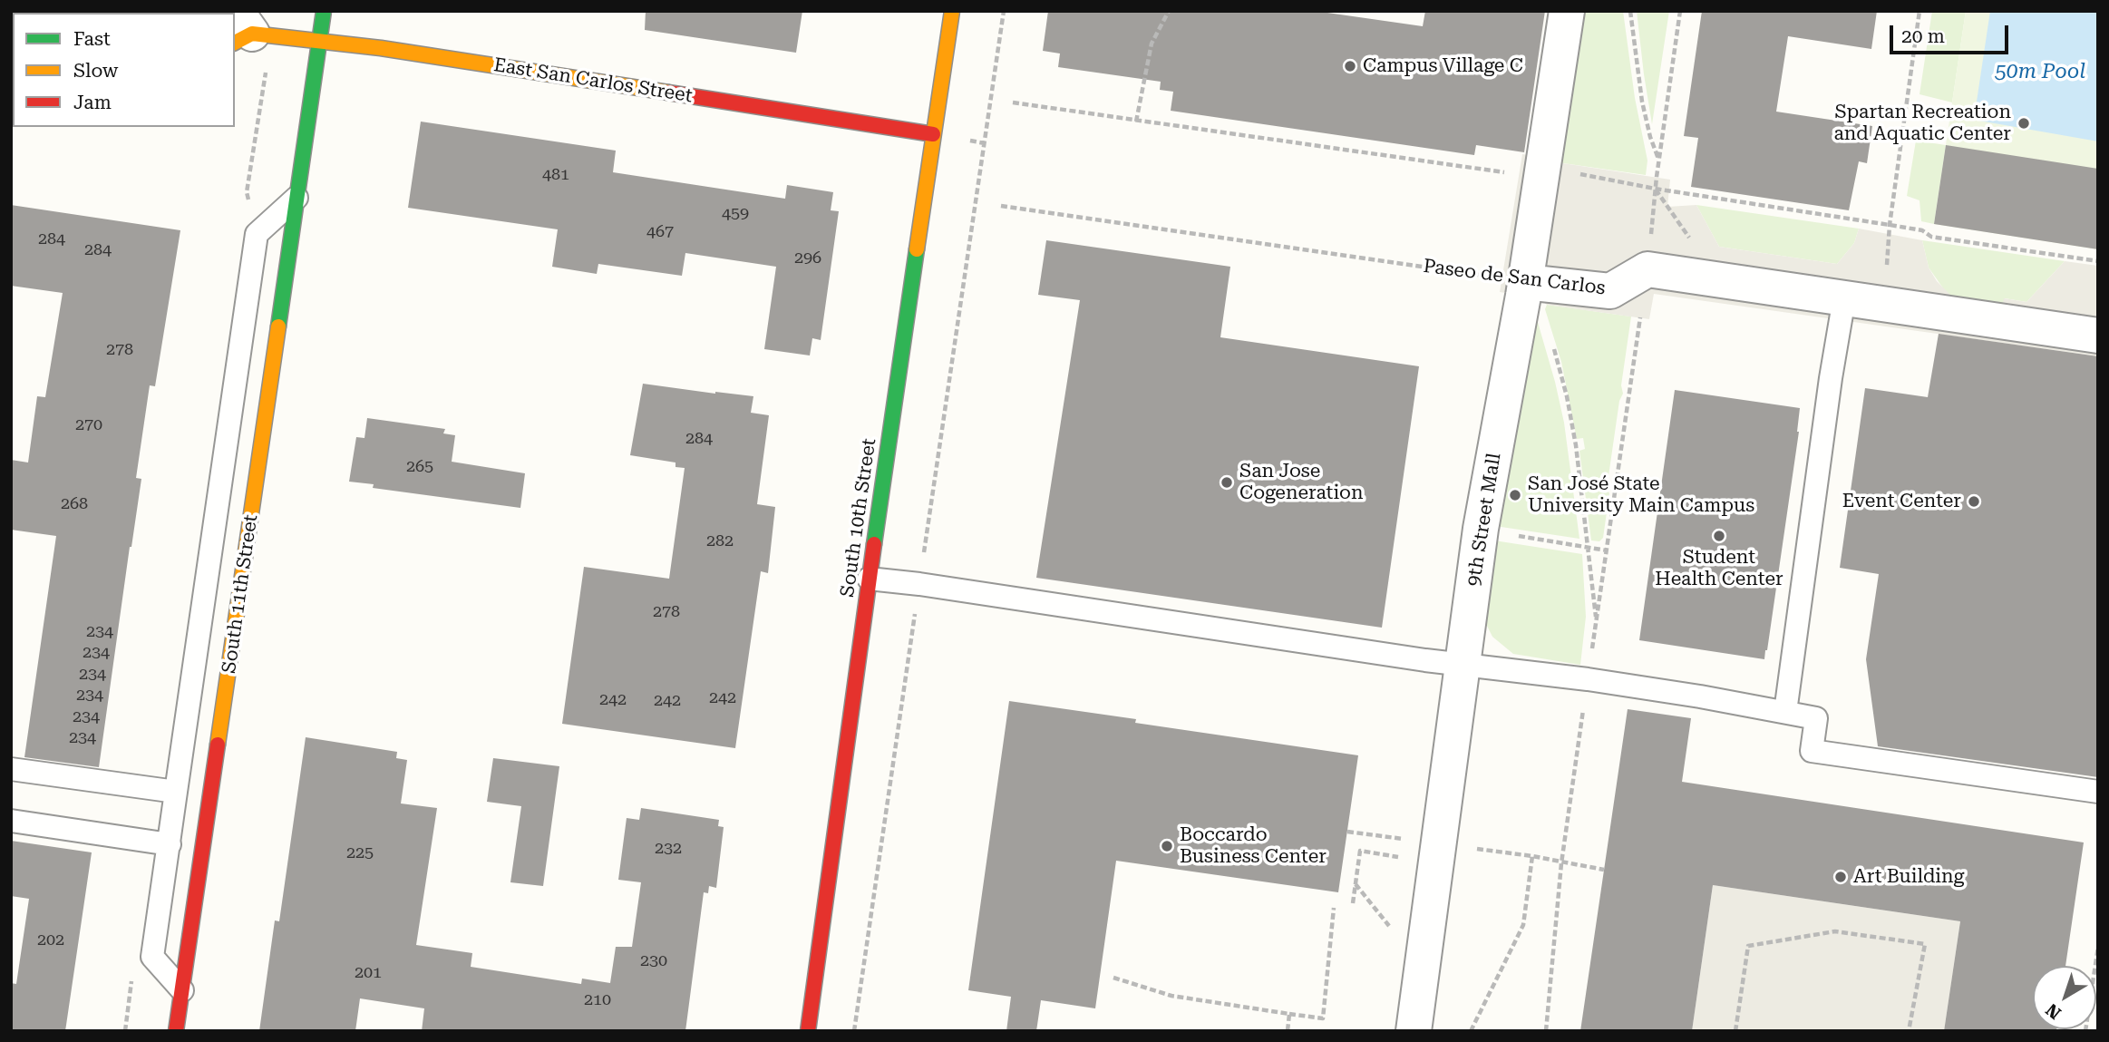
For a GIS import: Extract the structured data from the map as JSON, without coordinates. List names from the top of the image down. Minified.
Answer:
{"streets":{"main road":["East San Carlos Street","South 10th Street","South 11th Street"],"street":["Paseo de San Carlos","9th Street Mall"]},"crossings":[["East San Carlos Street","South 10th Street"],["East San Carlos Street","South 11th Street"],["Paseo de San Carlos","9th Street Mall"]],"water":["50m Pool"],"places":["Campus Village C","Spartan Recreation and Aquatic Center","San Jose Cogeneration","San José State University Main Campus","Event Center","Student Health Center","Boccardo Business Center","Art Building"],"house_numbers":["481","459","467","284","284","296","278","270","284","265","268","282","278","234","234","234","234","242","242","242","234","234","232","225","202","230","201","210"],"legend":["Fast","Slow","Jam"],"scale_bar":"20 m","north":"bottom left"}
